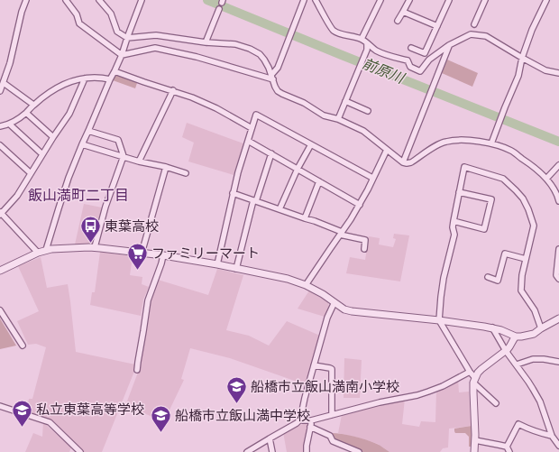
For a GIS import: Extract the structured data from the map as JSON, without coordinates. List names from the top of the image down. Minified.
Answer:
{"districts":["飯山満町二丁目"],"water":["前原川"],"places":{"bus stop":["東葉高校"],"supermarket":["ファミリーマート"],"school or university":["船橋市立飯山満南小学校","私立東葉高等学校","船橋市立飯山満中学校"]}}
